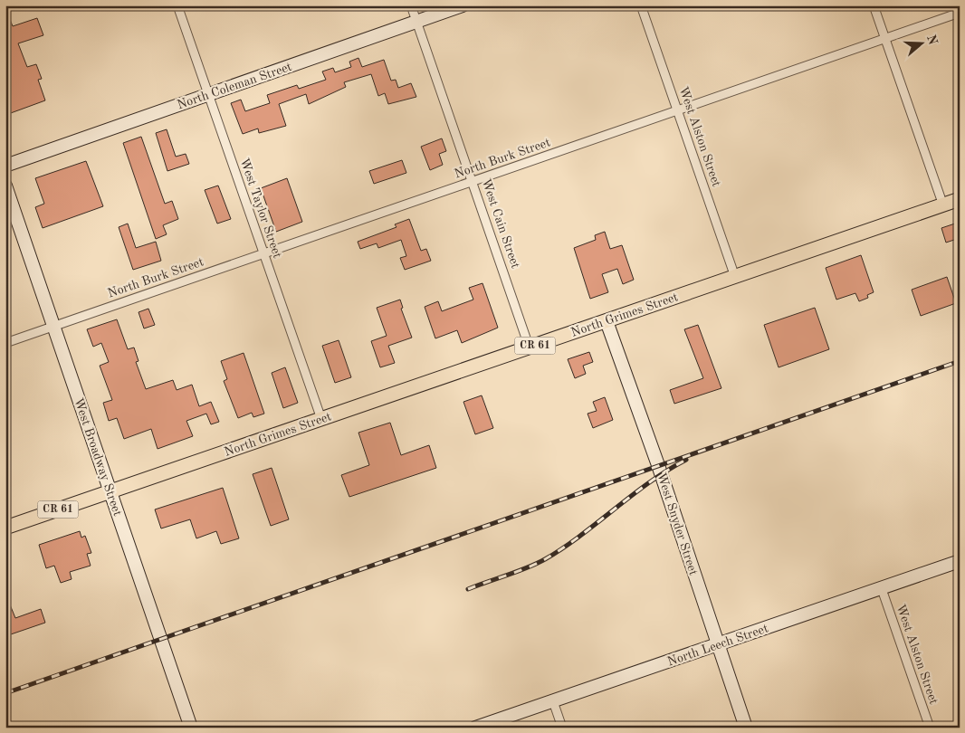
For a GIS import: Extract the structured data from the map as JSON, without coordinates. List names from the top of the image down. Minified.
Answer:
{"streets":{"main road":["North Grimes Street","CR 61"],"street":["North Coleman Street","West Alston Street","North Burk Street","West Taylor Street","West Cain Street","West Broadway Street","West Snyder Street","North Leech Street"]},"crossings":[["North Coleman Street","West Taylor Street"],["North Coleman Street","West Cain Street"],["West Alston Street","North Burk Street"],["West Alston Street","North Grimes Street"],["West Alston Street","North Leech Street"],["North Burk Street","West Taylor Street"],["North Burk Street","West Cain Street"],["North Burk Street","West Broadway Street"],["West Taylor Street","North Grimes Street"],["West Cain Street","North Grimes Street"],["North Grimes Street","CR 61"],["North Grimes Street","West Broadway Street"],["North Grimes Street","West Snyder Street"],["CR 61","West Broadway Street"],["West Snyder Street","North Leech Street"]],"north":"right"}
